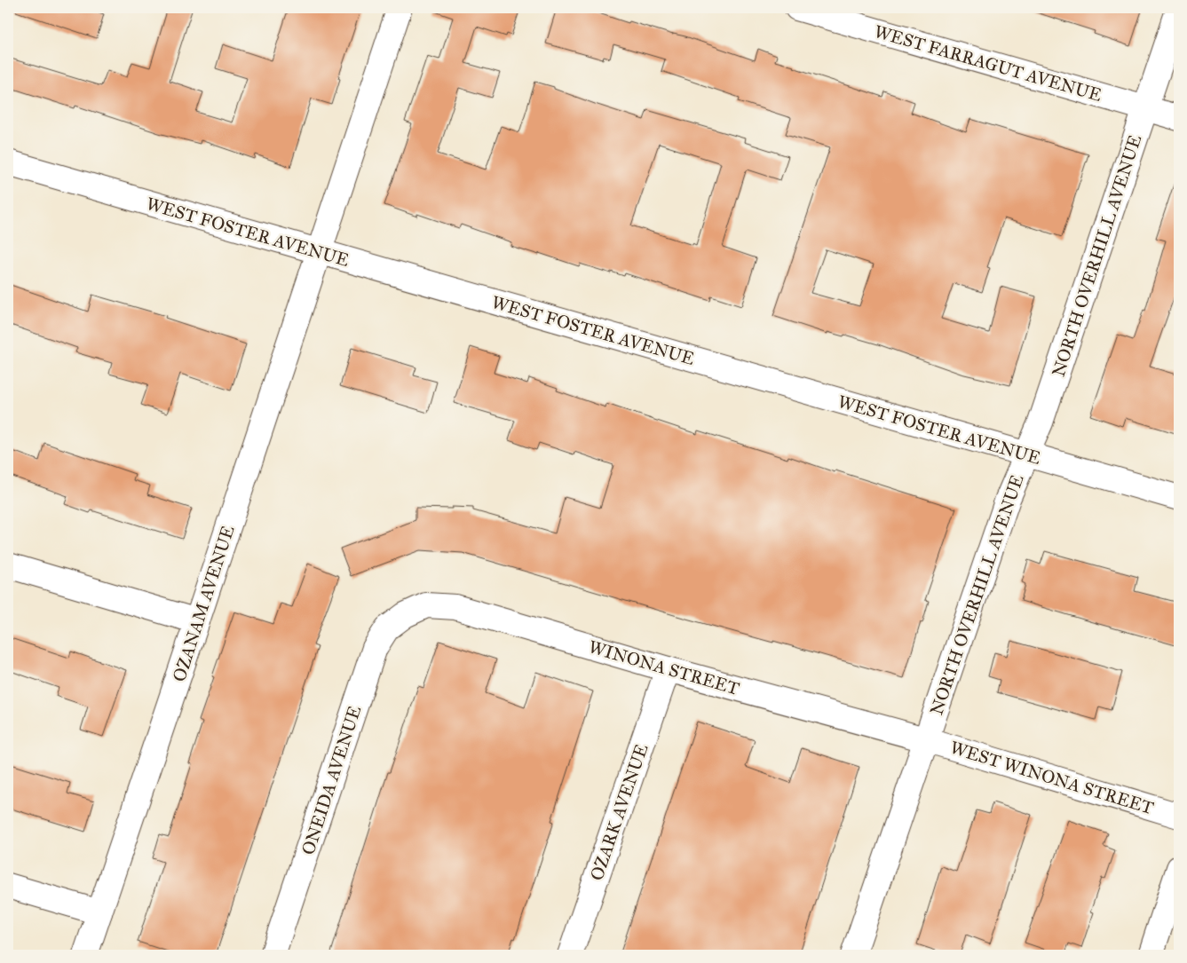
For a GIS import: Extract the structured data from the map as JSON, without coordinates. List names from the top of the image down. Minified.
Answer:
{"streets":{"street":["WEST FARRAGUT AVENUE","WEST FOSTER AVENUE","NORTH OVERHILL AVENUE","OZANAM AVENUE","WINONA STREET","WEST WINONA STREET","ONEIDA AVENUE","OZARK AVENUE"]},"crossings":[["WEST FARRAGUT AVENUE","NORTH OVERHILL AVENUE"],["WEST FOSTER AVENUE","NORTH OVERHILL AVENUE"],["WEST FOSTER AVENUE","OZANAM AVENUE"],["NORTH OVERHILL AVENUE","WINONA STREET"],["NORTH OVERHILL AVENUE","WEST WINONA STREET"],["WINONA STREET","WEST WINONA STREET"],["WINONA STREET","ONEIDA AVENUE"],["WINONA STREET","OZARK AVENUE"]]}
